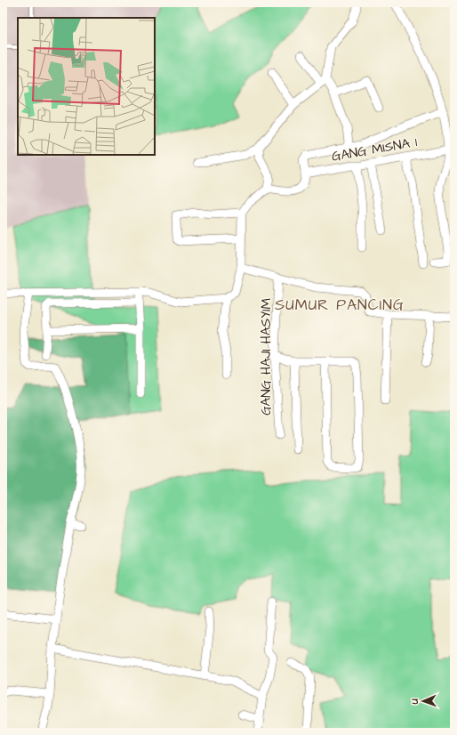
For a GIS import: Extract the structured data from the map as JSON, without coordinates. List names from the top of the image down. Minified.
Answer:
{"streets":{"street":["GANG MISNA 1","GANG HAJI HASYIM"]},"districts":["SUMUR PANCING"],"north":"left"}
